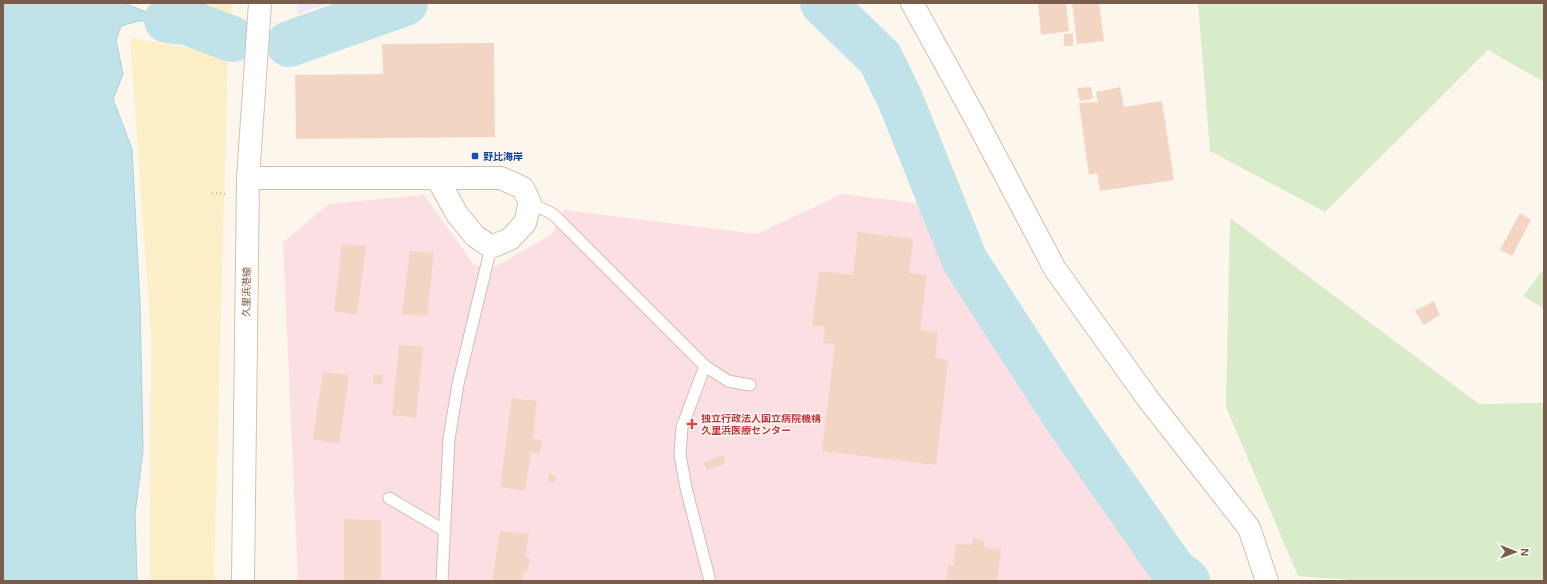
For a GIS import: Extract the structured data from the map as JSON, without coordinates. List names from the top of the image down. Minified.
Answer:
{"streets":{"street":["久里浜港線"]},"places":{"transit":["野比海岸"],"health":["独立行政法人国立病院機構 久里浜医療センター"]},"north":"right"}
